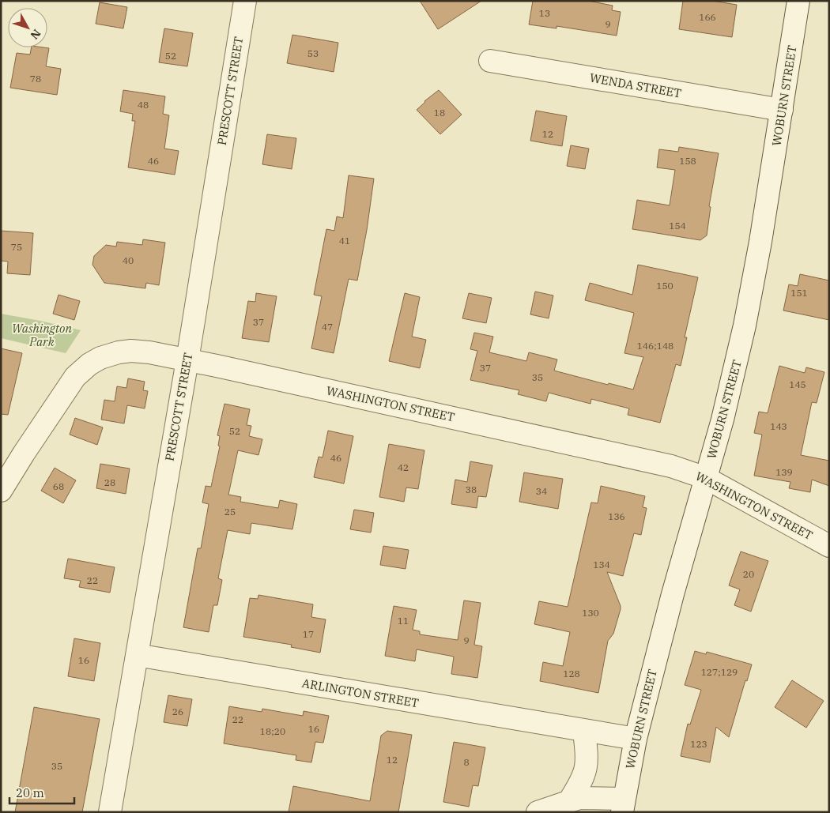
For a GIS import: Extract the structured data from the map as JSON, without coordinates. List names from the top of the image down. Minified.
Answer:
{"streets":{"street":["WENDA STREET","PRESCOTT STREET","WOBURN STREET","WASHINGTON STREET","ARLINGTON STREET"]},"crossings":[["WENDA STREET","WOBURN STREET"],["PRESCOTT STREET","WASHINGTON STREET"],["PRESCOTT STREET","ARLINGTON STREET"],["WOBURN STREET","WASHINGTON STREET"],["WOBURN STREET","ARLINGTON STREET"]],"parks":["Washington Park"],"house_numbers":["13","166","9","53","52","78","48","18","12","46","158","154","41","75","40","150","151","37","47","146;148","37","35","145","143","52","46","42","139","28","68","38","34","25","136","134","20","22","130","11","17","9","16","127;129","128","26","22","16","18;20","123","12","8","35"],"scale_bar":"20 m","north":"bottom right"}
